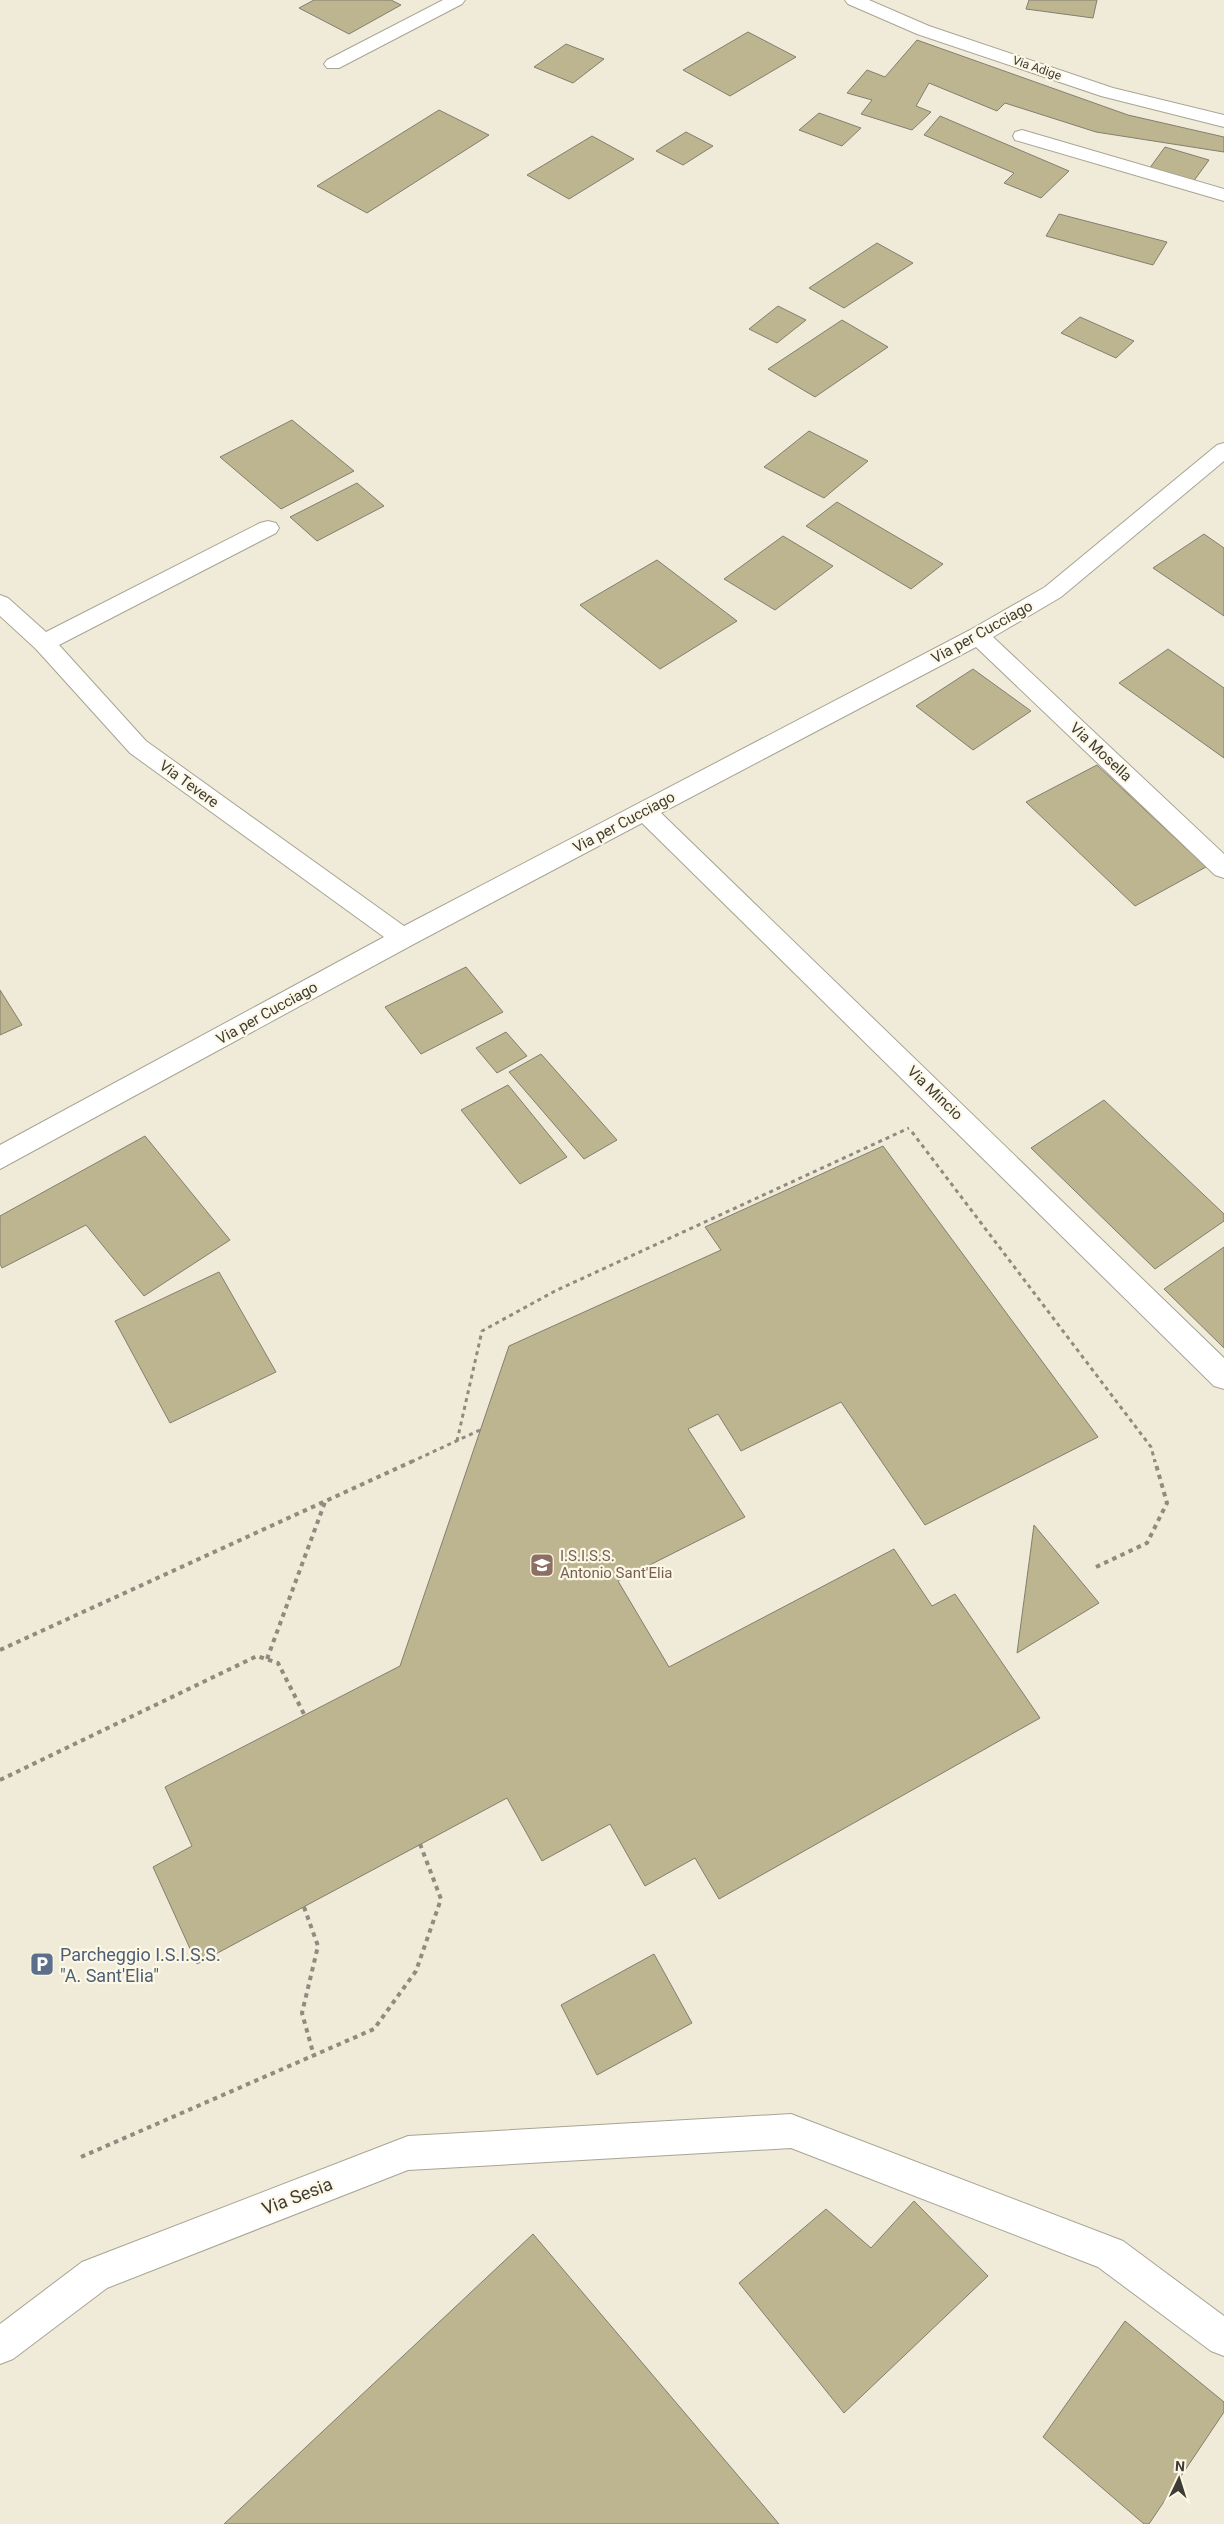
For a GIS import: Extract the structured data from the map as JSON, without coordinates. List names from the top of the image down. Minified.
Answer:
{"streets":{"street":["Via Adige","Via per Cucciago","Via Mosella","Via Tevere","Via Mincio","Via Sesia"]},"crossings":[["Via per Cucciago","Via Mosella"],["Via per Cucciago","Via Tevere"],["Via per Cucciago","Via Mincio"]],"places":{"school or university":["I.S.I.S.S. Antonio Sant'Elia"],"parking":["Parcheggio I.S.I.S.S. \"A. Sant'Elia\""]},"north":"top"}
